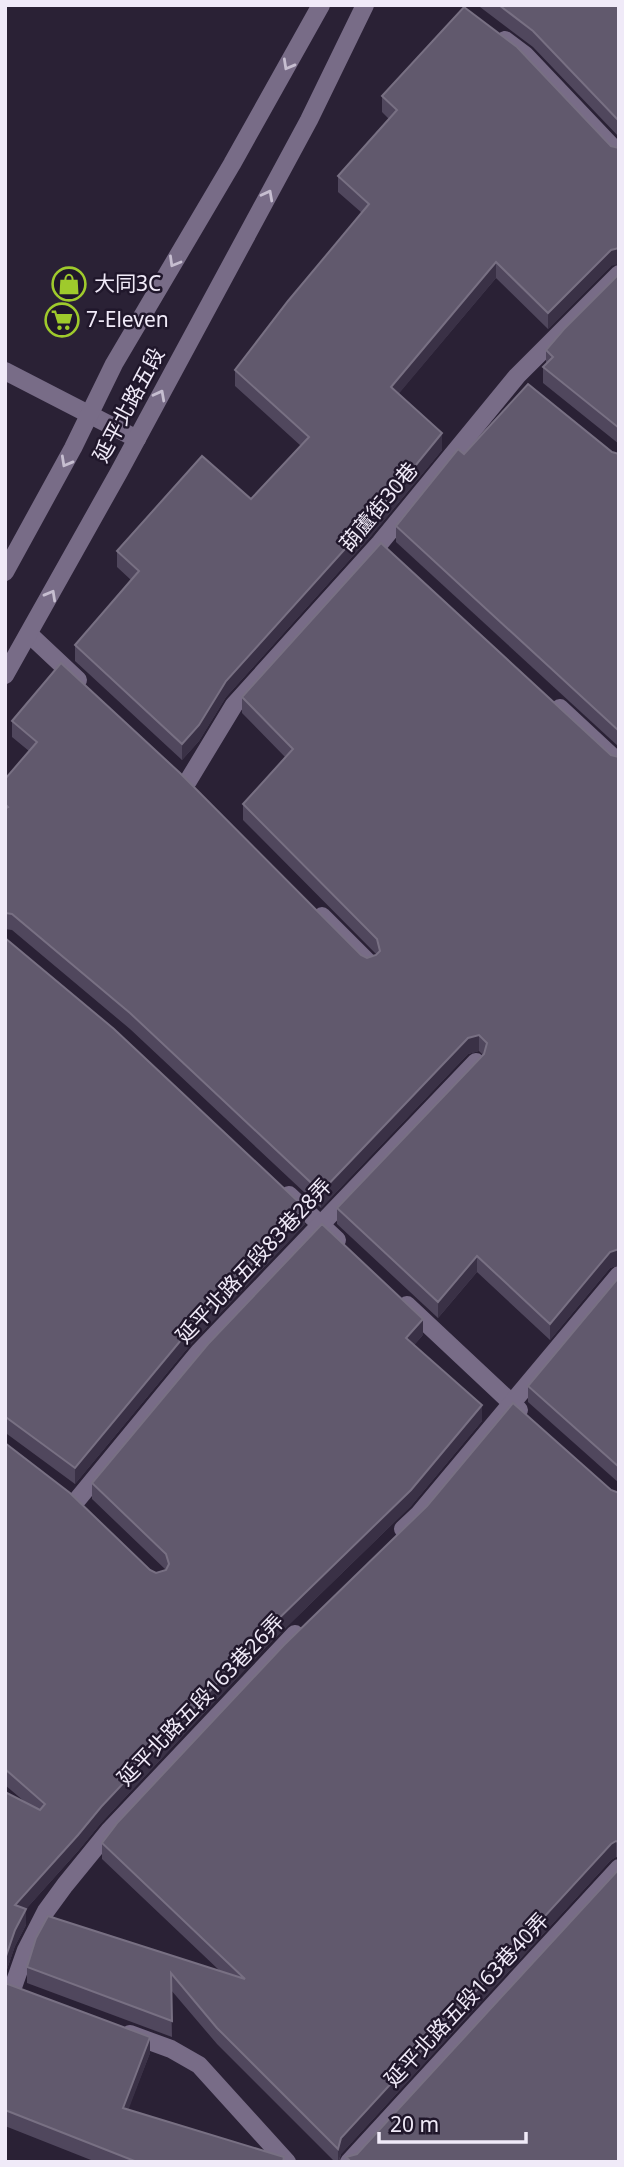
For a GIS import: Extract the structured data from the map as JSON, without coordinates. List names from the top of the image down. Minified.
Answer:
{"streets":{"street":["延平北路五段","葫蘆街30巷","延平北路五段83巷28弄","延平北路五段163巷26弄","延平北路五段163巷40弄"]},"places":{"shop":["大同3C"],"supermarket":["7-Eleven"]},"scale_bar":"20 m"}
